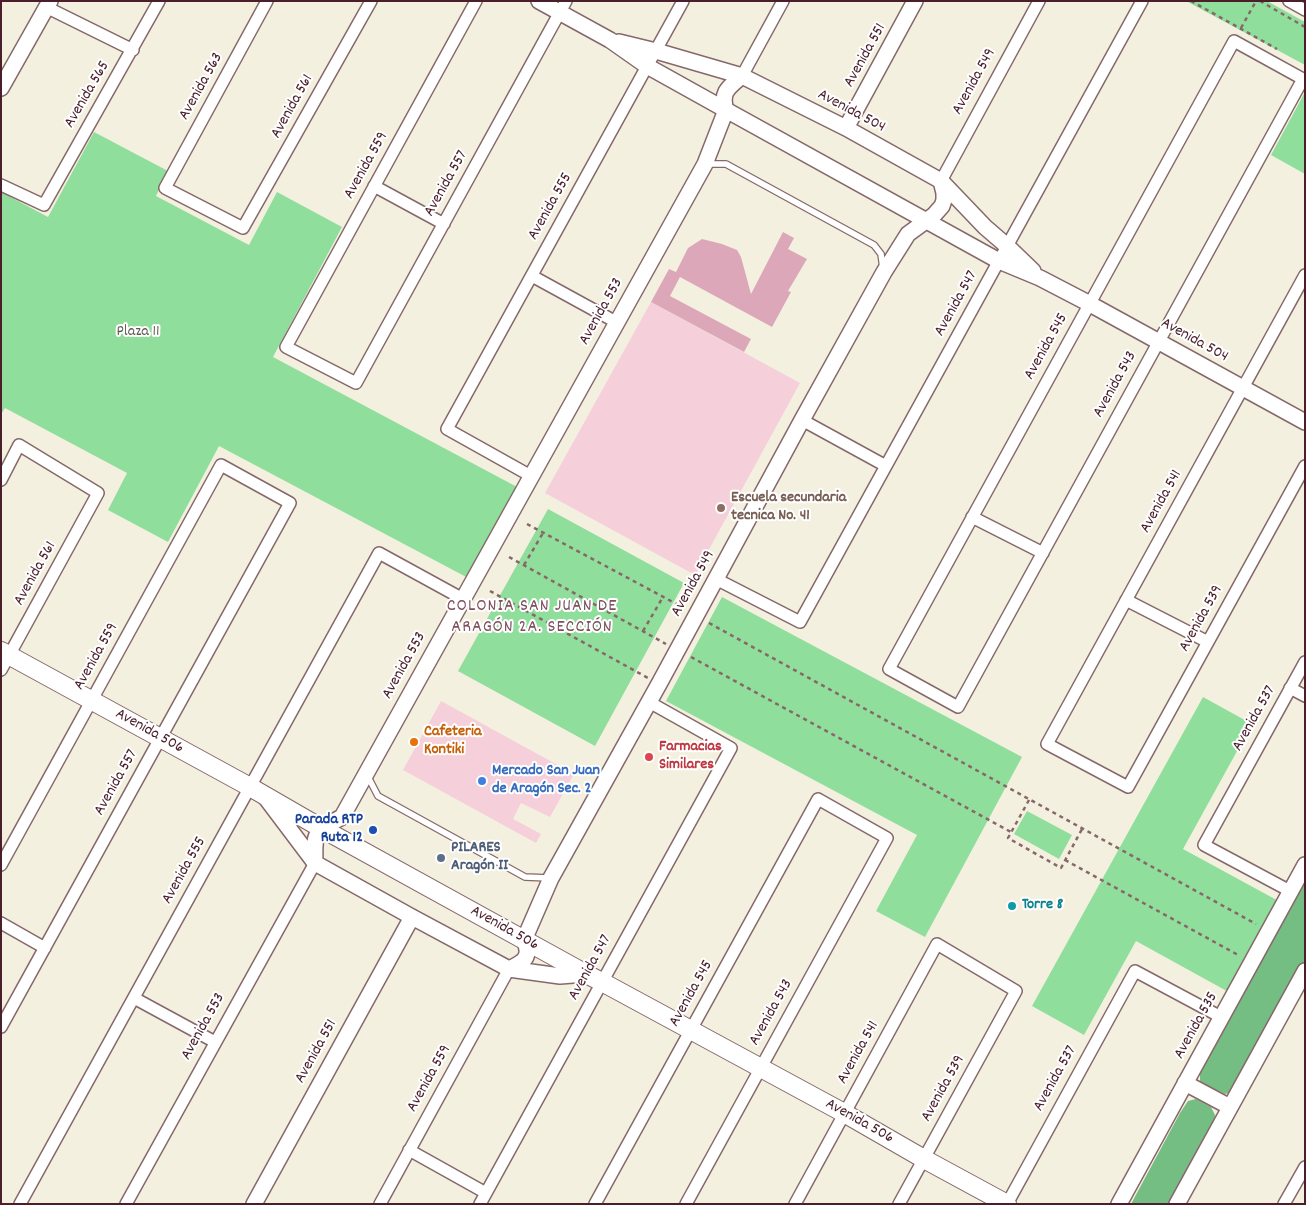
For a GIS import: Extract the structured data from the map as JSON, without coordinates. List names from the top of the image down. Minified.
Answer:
{"streets":{"main road":["Avenida 506"],"street":["Avenida 551","Avenida 549","Avenida 563","Avenida 565","Avenida 561","Avenida 504","Avenida 559","Avenida 557","Avenida 555","Avenida 547","Avenida 553","Avenida 545","Avenida 543","Avenida 541","Avenida 539","Avenida 537","Avenida 535"]},"crossings":[["Avenida 551","Avenida 504"],["Avenida 549","Avenida 504"],["Avenida 549","Avenida 559"],["Avenida 549","Avenida 547"],["Avenida 549","Avenida 506"],["Avenida 563","Avenida 561"],["Avenida 561","Avenida 506"],["Avenida 504","Avenida 557"],["Avenida 504","Avenida 555"],["Avenida 504","Avenida 547"],["Avenida 504","Avenida 553"],["Avenida 504","Avenida 545"],["Avenida 504","Avenida 543"],["Avenida 504","Avenida 541"],["Avenida 559","Avenida 557"],["Avenida 559","Avenida 506"],["Avenida 557","Avenida 506"],["Avenida 555","Avenida 553"],["Avenida 555","Avenida 506"],["Avenida 547","Avenida 506"],["Avenida 553","Avenida 506"],["Avenida 545","Avenida 543"],["Avenida 545","Avenida 506"],["Avenida 543","Avenida 506"],["Avenida 541","Avenida 539"],["Avenida 541","Avenida 506"],["Avenida 539","Avenida 506"],["Avenida 537","Avenida 506"],["Avenida 537","Avenida 535"]],"districts":["COLONIA SAN JUAN DE ARAGÓN 2A. SECCIÓN"],"parks":["Plaza 11"],"places":["Escuela secundaria tecnica No. 41","Cafeteria Kontiki","Farmacias Similares","Mercado San Juan de Aragón Sec. 2","Parada RTP Ruta 12","PILARES Aragón II","Torre 8"]}
